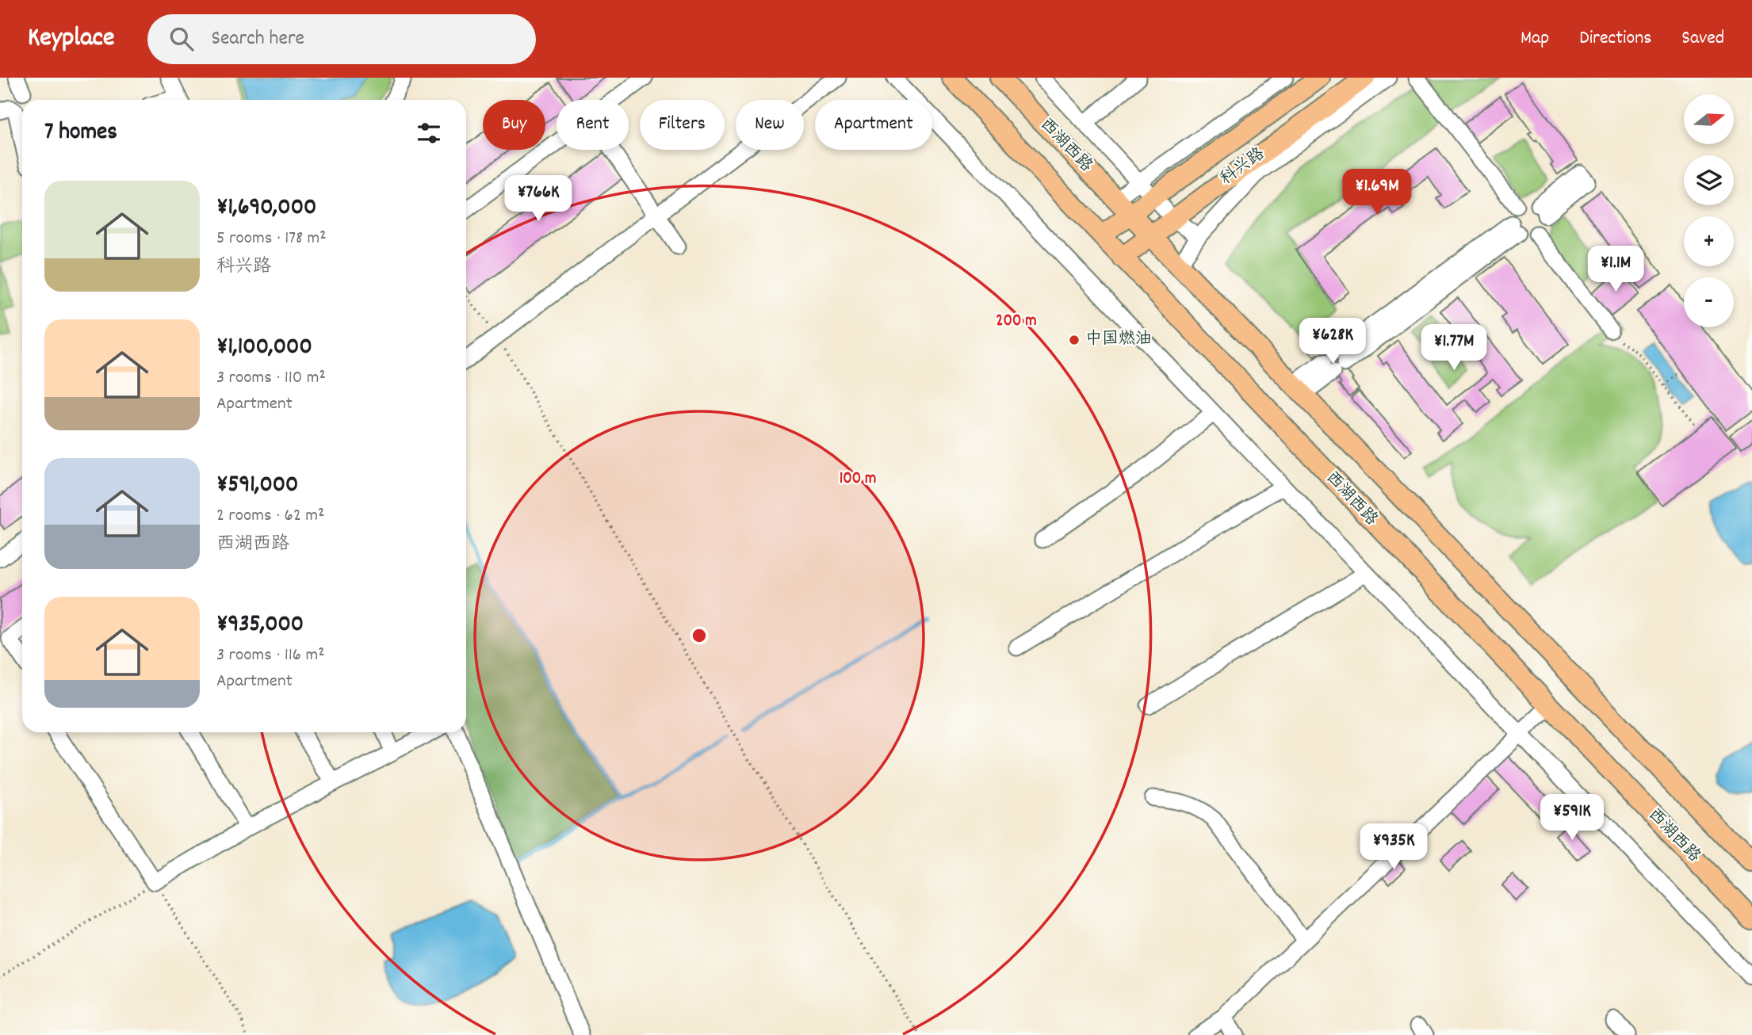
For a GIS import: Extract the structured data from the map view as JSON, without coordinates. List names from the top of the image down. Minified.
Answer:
{"streets":{"main road":["西湖西路","科兴路"]},"crossings":[["西湖西路","科兴路"]],"places":["中国燃油"],"north":"right","page":{"header":"Keyplace","search":"Search here","nav":["Map","Directions","Saved"],"map_buttons":["+","−"],"chip":["Buy","Rent","Filters","New","Apartment"],"heading":"7 homes","list":[{"name":"¥1,690,000","note":"5 rooms · 178 m² · 科兴路"},{"name":"¥1,100,000","note":"3 rooms · 110 m² · Apartment"},{"name":"¥591,000","note":"2 rooms · 62 m² · 西湖西路"},{"name":"¥935,000","note":"3 rooms · 116 m² · Apartment"}],"price":["¥1.69M","¥766K","¥1.1M","¥628K","¥1.77M","¥591K","¥935K"]},"rings":["200 m","100 m"]}
